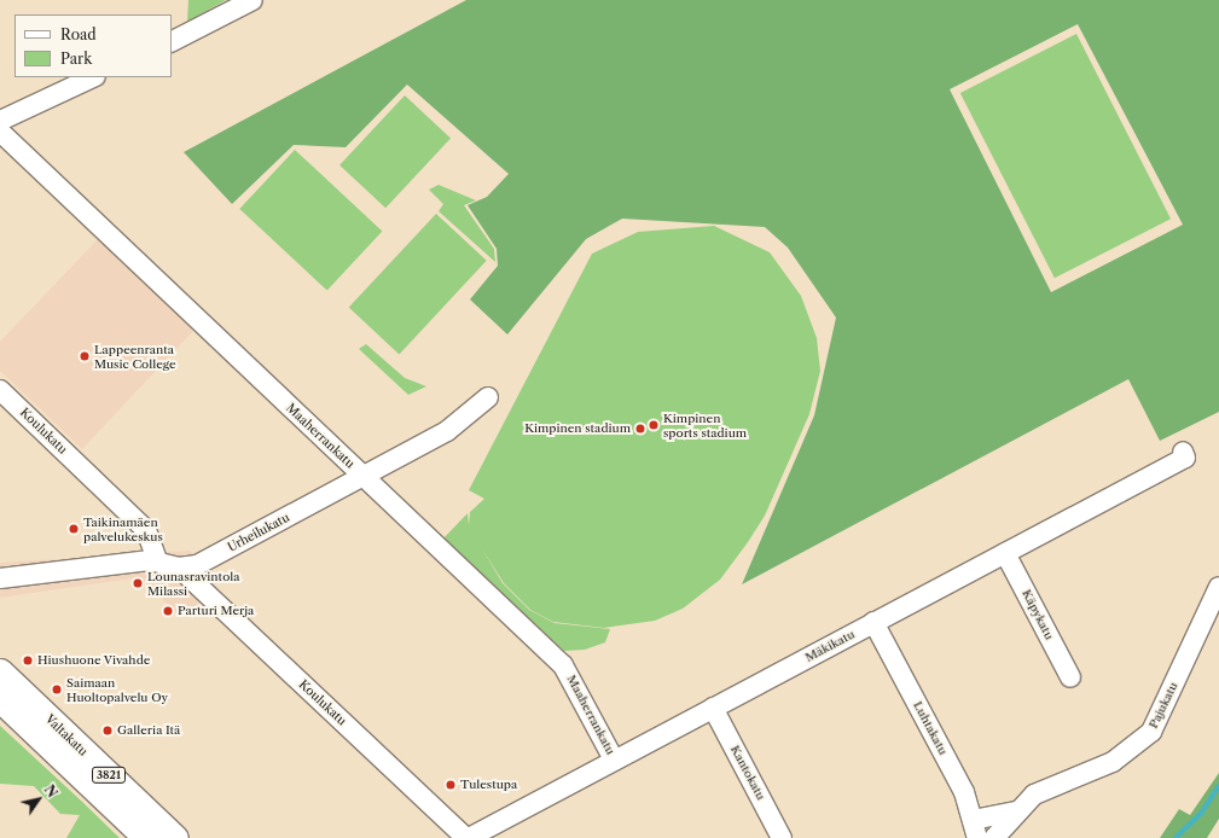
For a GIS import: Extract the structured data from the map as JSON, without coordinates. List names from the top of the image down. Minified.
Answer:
{"streets":{"main road":["Valtakatu","3821"],"street":["Koulukatu","Maaherrankatu","Urheilukatu","Käpykatu","Mäkikatu","Pajukatu","Luhtakatu","Kantokatu"]},"crossings":[["Koulukatu","Urheilukatu"],["Koulukatu","Mäkikatu"],["Maaherrankatu","Urheilukatu"],["Maaherrankatu","Mäkikatu"],["Käpykatu","Mäkikatu"],["Mäkikatu","Luhtakatu"],["Mäkikatu","Kantokatu"],["Pajukatu","Luhtakatu"]],"places":["Lappeenranta Music College","Kimpinen sports stadium","Kimpinen stadium","Taikinamäen palvelukeskus","Lounasravintola Milassi","Parturi Merja","Hiushuone Vivahde","Saimaan Huoltopalvelu Oy","Galleria Itä","Tulestupa"],"legend":["Road","Park"],"north":"top right"}
